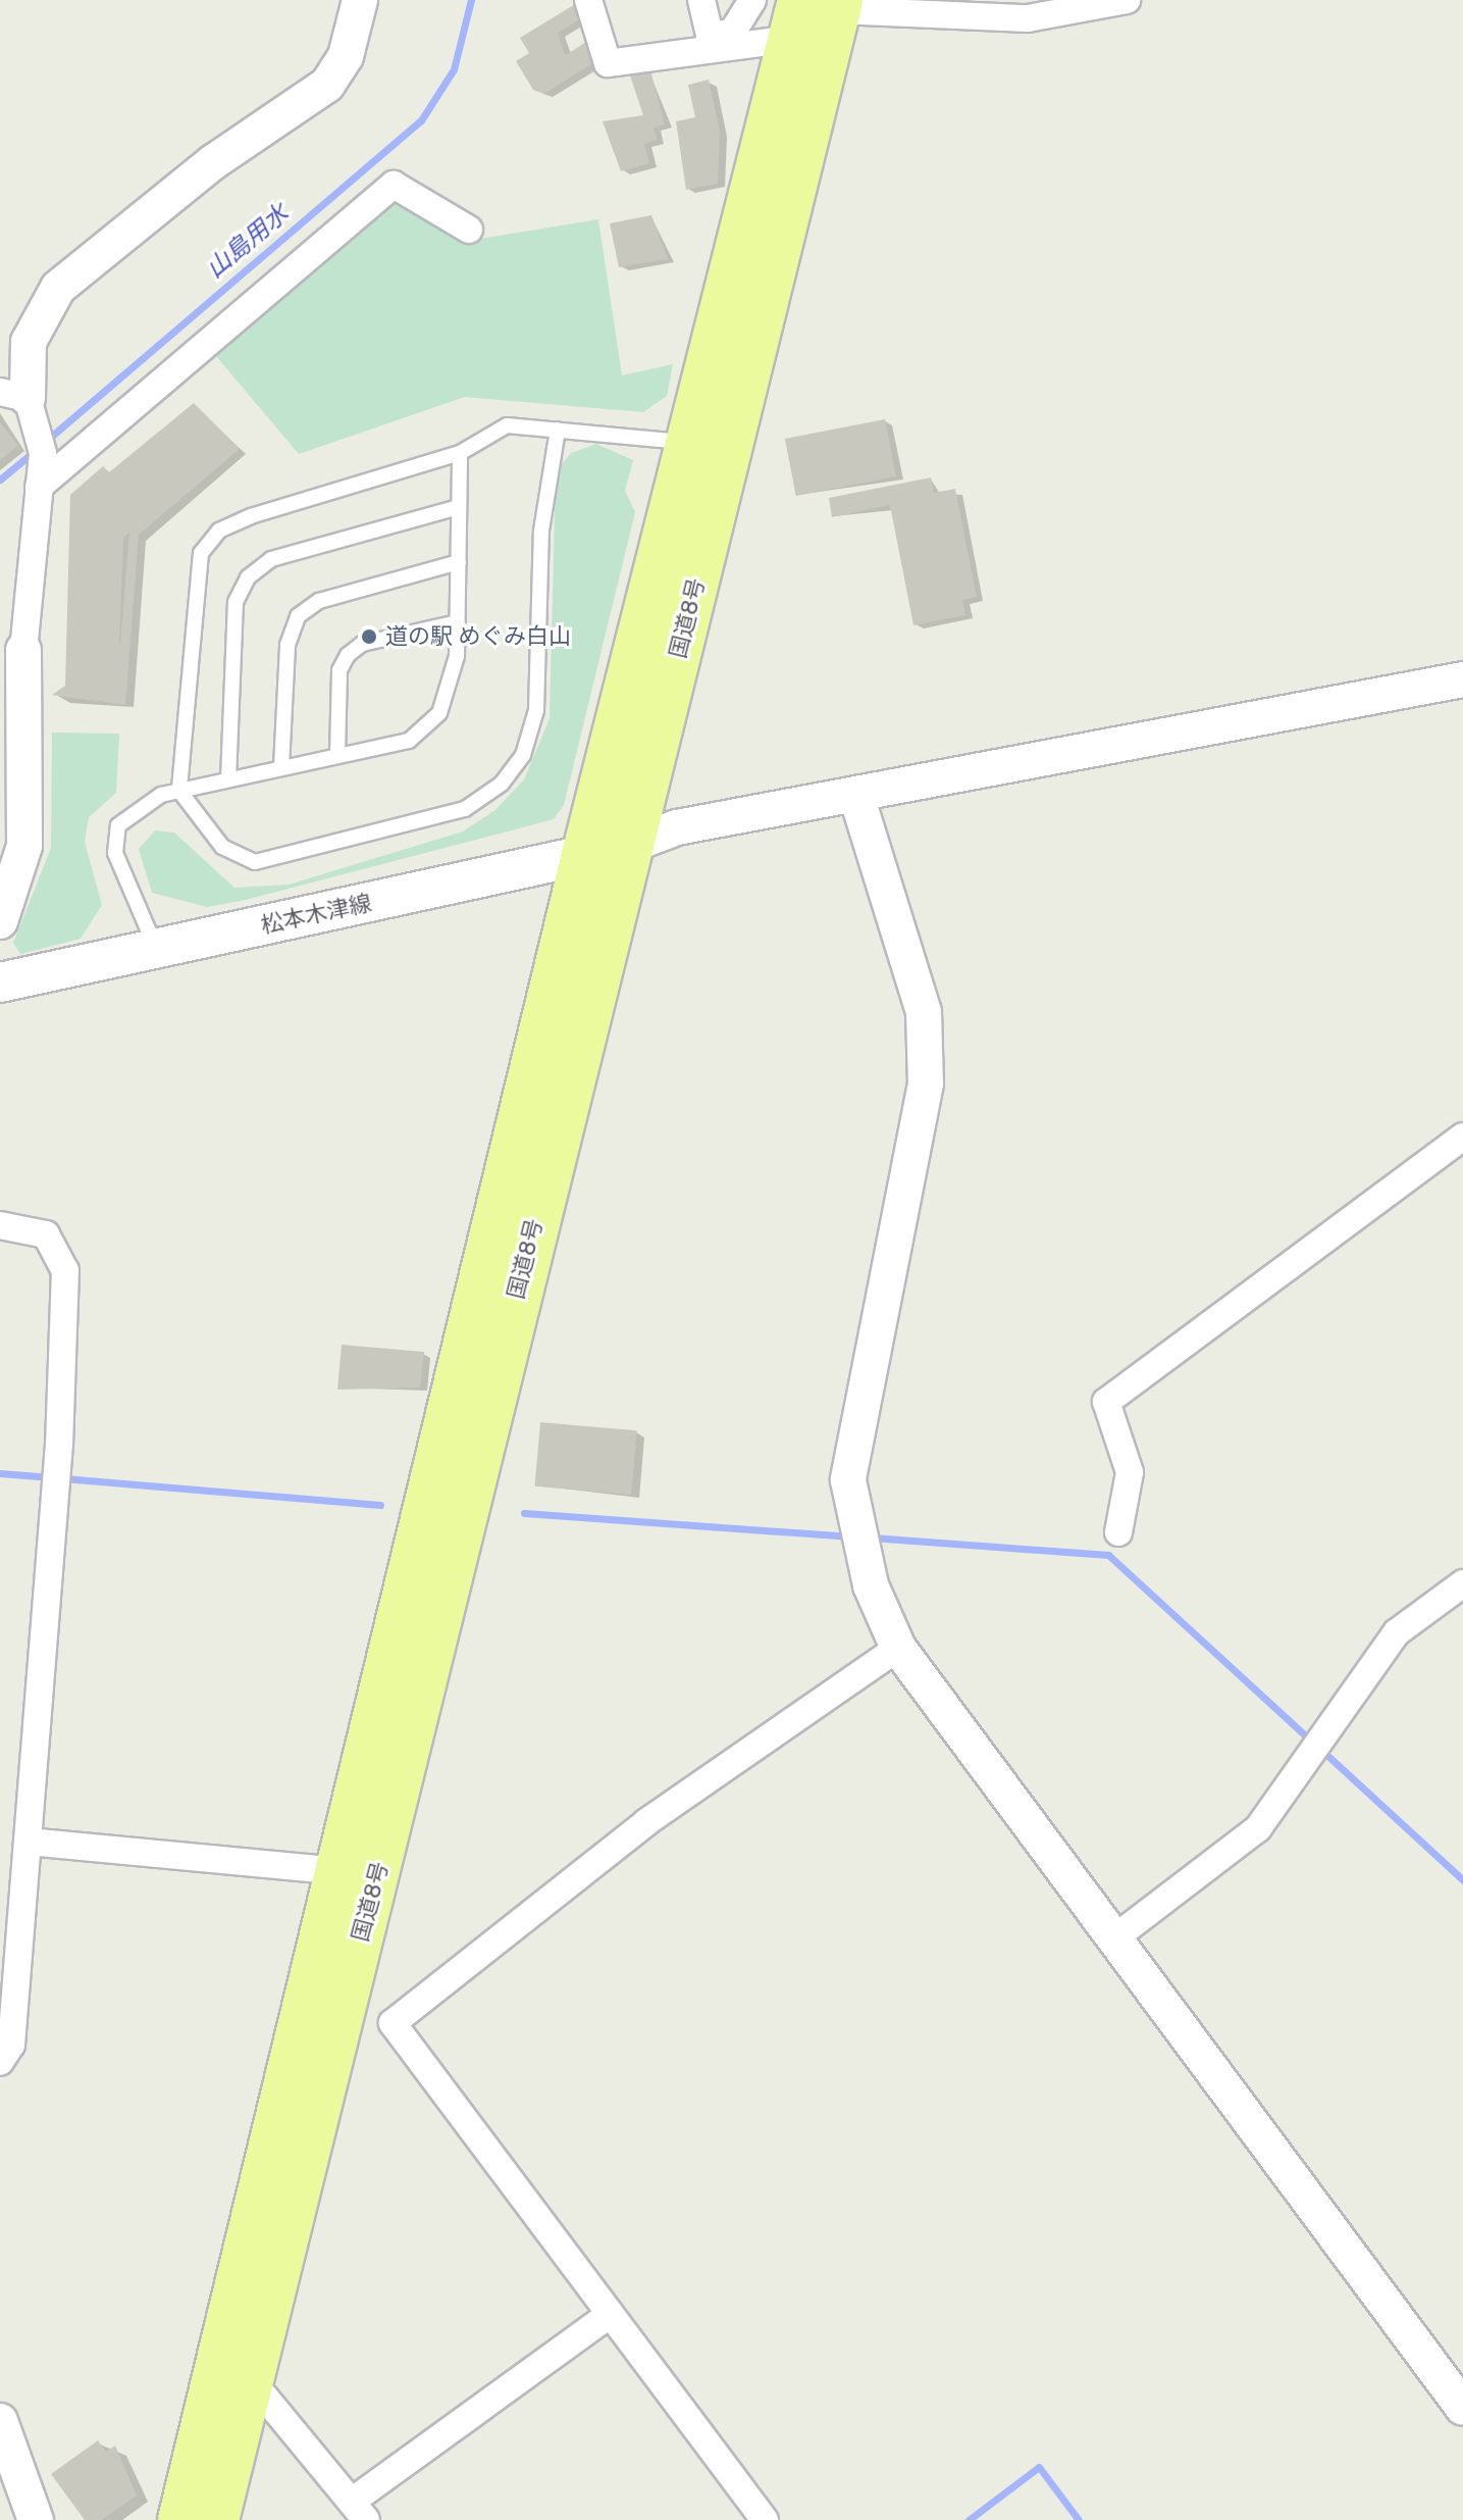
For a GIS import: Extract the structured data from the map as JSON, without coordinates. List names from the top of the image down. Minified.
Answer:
{"streets":{"highway":["国道8号"],"main road":["松本木津線"]},"crossings":[["国道8号","松本木津線"]],"water":["山島用水"],"places":["道の駅 めぐみ白山"]}
